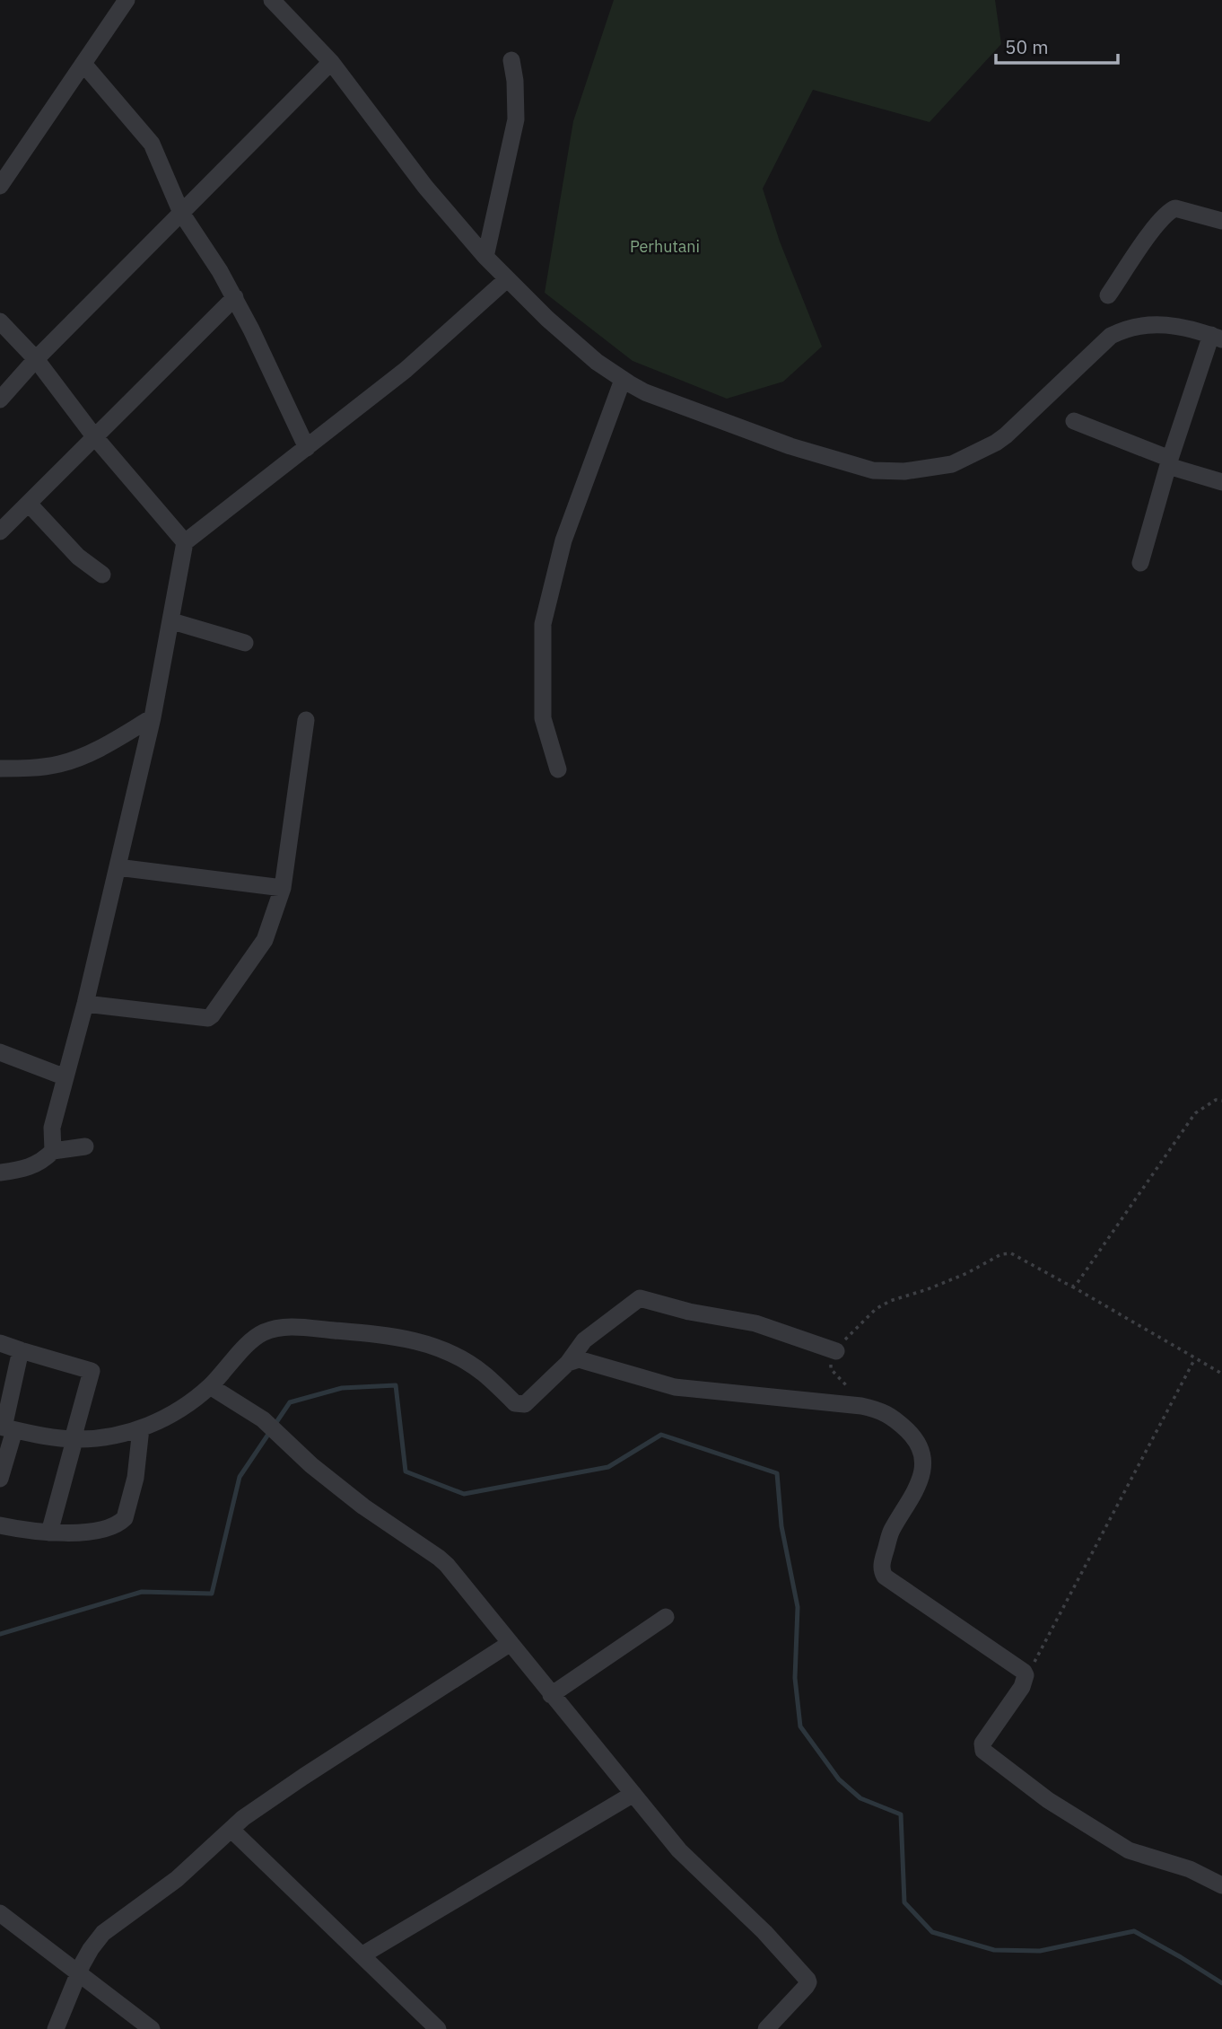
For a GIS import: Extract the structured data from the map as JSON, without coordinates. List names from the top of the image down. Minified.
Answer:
{"parks":["Perhutani"],"scale_bar":"50 m"}
